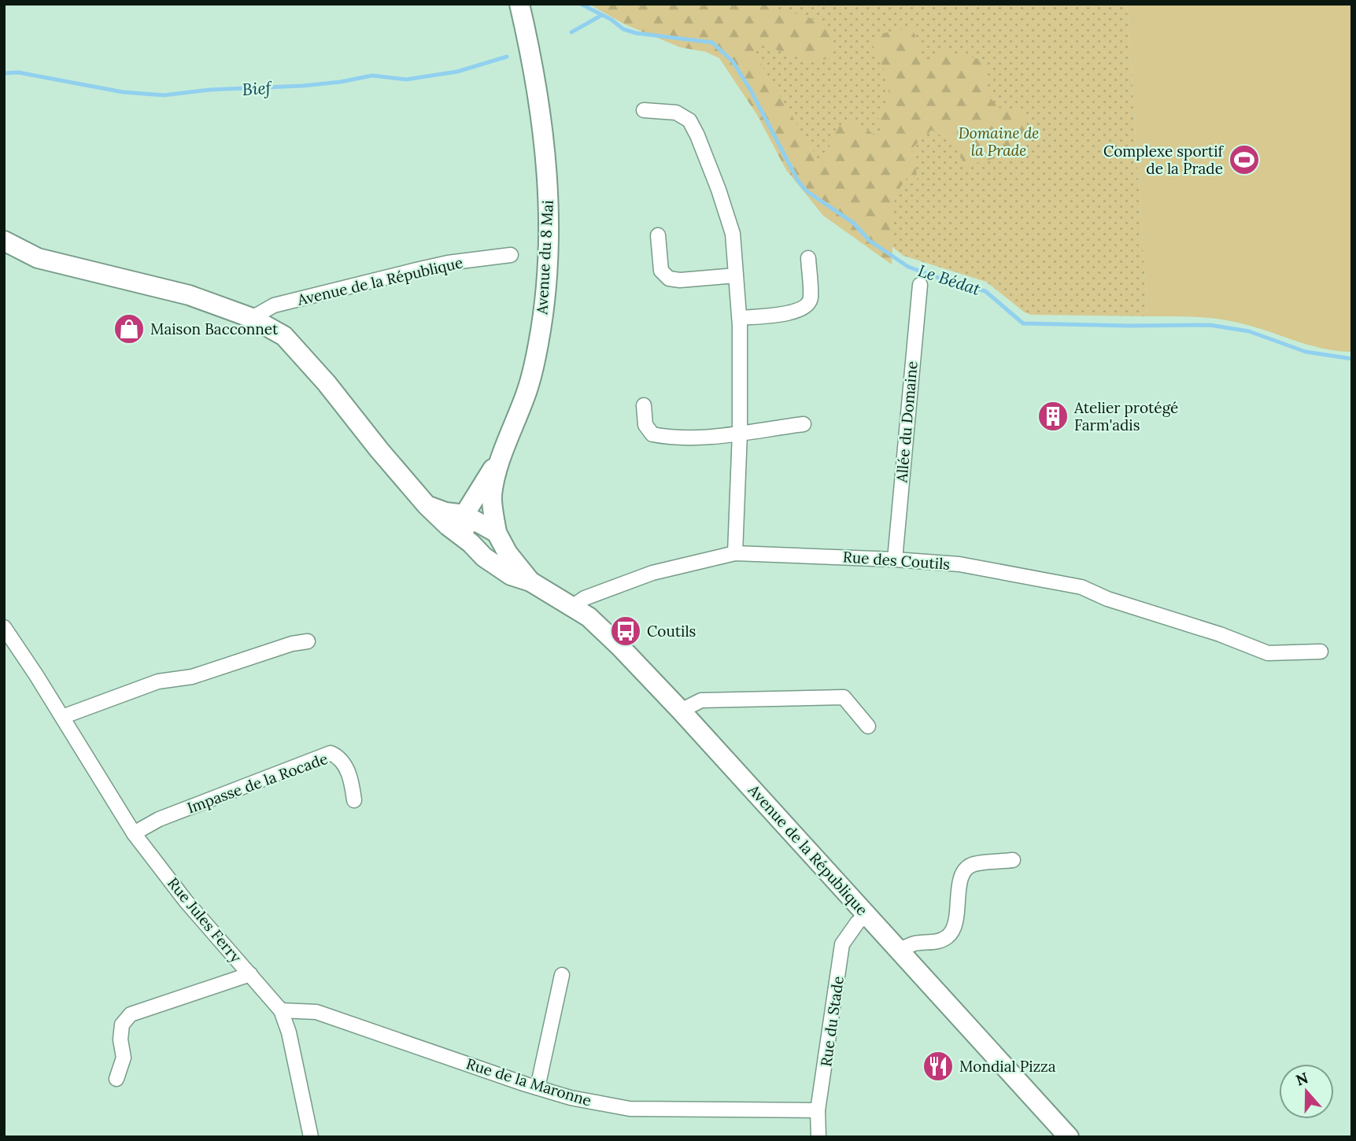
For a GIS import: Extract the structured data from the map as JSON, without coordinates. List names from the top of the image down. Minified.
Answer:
{"streets":{"street":["Avenue du 8 Mai","Avenue de la République","Allée du Domaine","Rue des Coutils","Impasse de la Rocade","Rue Jules Ferry","Rue du Stade","Rue de la Maronne"]},"crossings":[["Avenue du 8 Mai","Avenue de la République"],["Avenue de la République","Rue des Coutils"],["Avenue de la République","Rue du Stade"],["Allée du Domaine","Rue des Coutils"],["Impasse de la Rocade","Rue Jules Ferry"],["Rue Jules Ferry","Rue de la Maronne"],["Rue du Stade","Rue de la Maronne"]],"water":["Bief","Le Bédat"],"parks":["Domaine de la Prade"],"places":{"sports":["Complexe sportif de la Prade"],"shop":["Maison Bacconnet"],"building":["Atelier protégé Farm'adis"],"bus stop":["Coutils"],"restaurant":["Mondial Pizza"]},"north":"top"}
